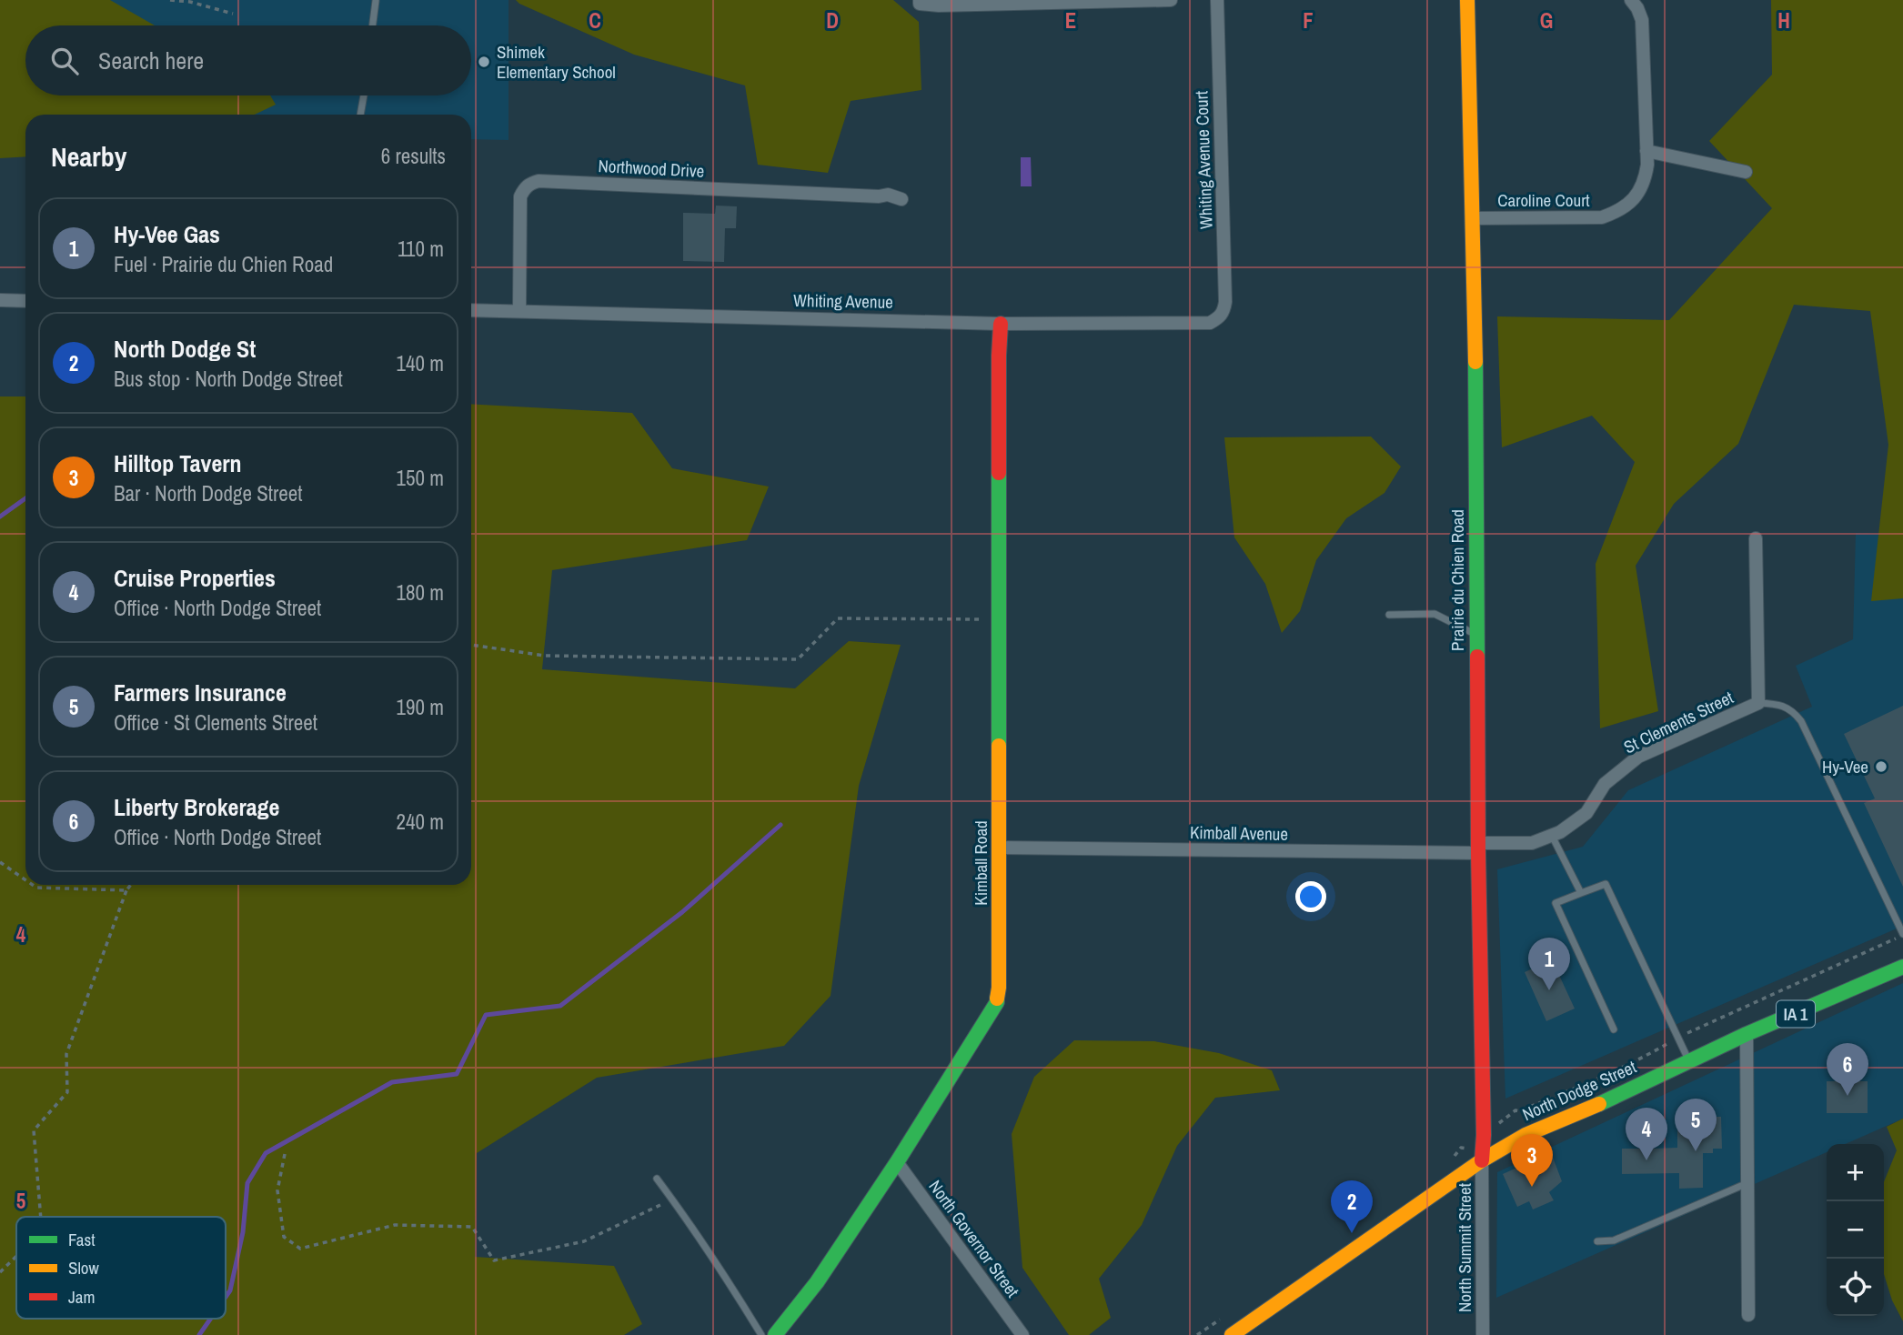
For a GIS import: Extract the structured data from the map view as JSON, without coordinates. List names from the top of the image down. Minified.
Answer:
{"streets":{"street":["Whiting Avenue Court","Northwood Drive","Caroline Court","Whiting Avenue","Prairie du Chien Road","St Clements Street","Kimball Avenue","Kimball Road","IA 1","North Dodge Street","North Governor Street","North Summit Street"]},"crossings":[["Whiting Avenue Court","Whiting Avenue"],["Northwood Drive","Whiting Avenue"],["Caroline Court","Prairie du Chien Road"],["Whiting Avenue","Kimball Road"],["Prairie du Chien Road","St Clements Street"],["Prairie du Chien Road","Kimball Avenue"],["Prairie du Chien Road","North Dodge Street"],["Prairie du Chien Road","North Summit Street"],["St Clements Street","Kimball Avenue"],["Kimball Avenue","Kimball Road"],["Kimball Road","North Governor Street"],["North Dodge Street","North Summit Street"]],"places":["Shimek Elementary School","Hy-Vee"],"legend":["Fast","Slow","Jam"],"page":{"search":"Search here","heading":["Nearby","6 results"],"list":[{"mark":"1","name":"Hy-Vee Gas","note":"Fuel · Prairie du Chien Road","value":"110 m"},{"mark":"2","name":"North Dodge St","note":"Bus stop · North Dodge Street","value":"140 m"},{"mark":"3","name":"Hilltop Tavern","note":"Bar · North Dodge Street","value":"150 m"},{"mark":"4","name":"Cruise Properties","note":"Office · North Dodge Street","value":"180 m"},{"mark":"5","name":"Farmers Insurance","note":"Office · St Clements Street","value":"190 m"},{"mark":"6","name":"Liberty Brokerage","note":"Office · North Dodge Street","value":"240 m"}],"pins":["1","6","5","4","3","2"],"map_buttons":["+","−"]},"grid":{"columns":["C","D","E","F","G","H"],"rows":["4","5"]}}
